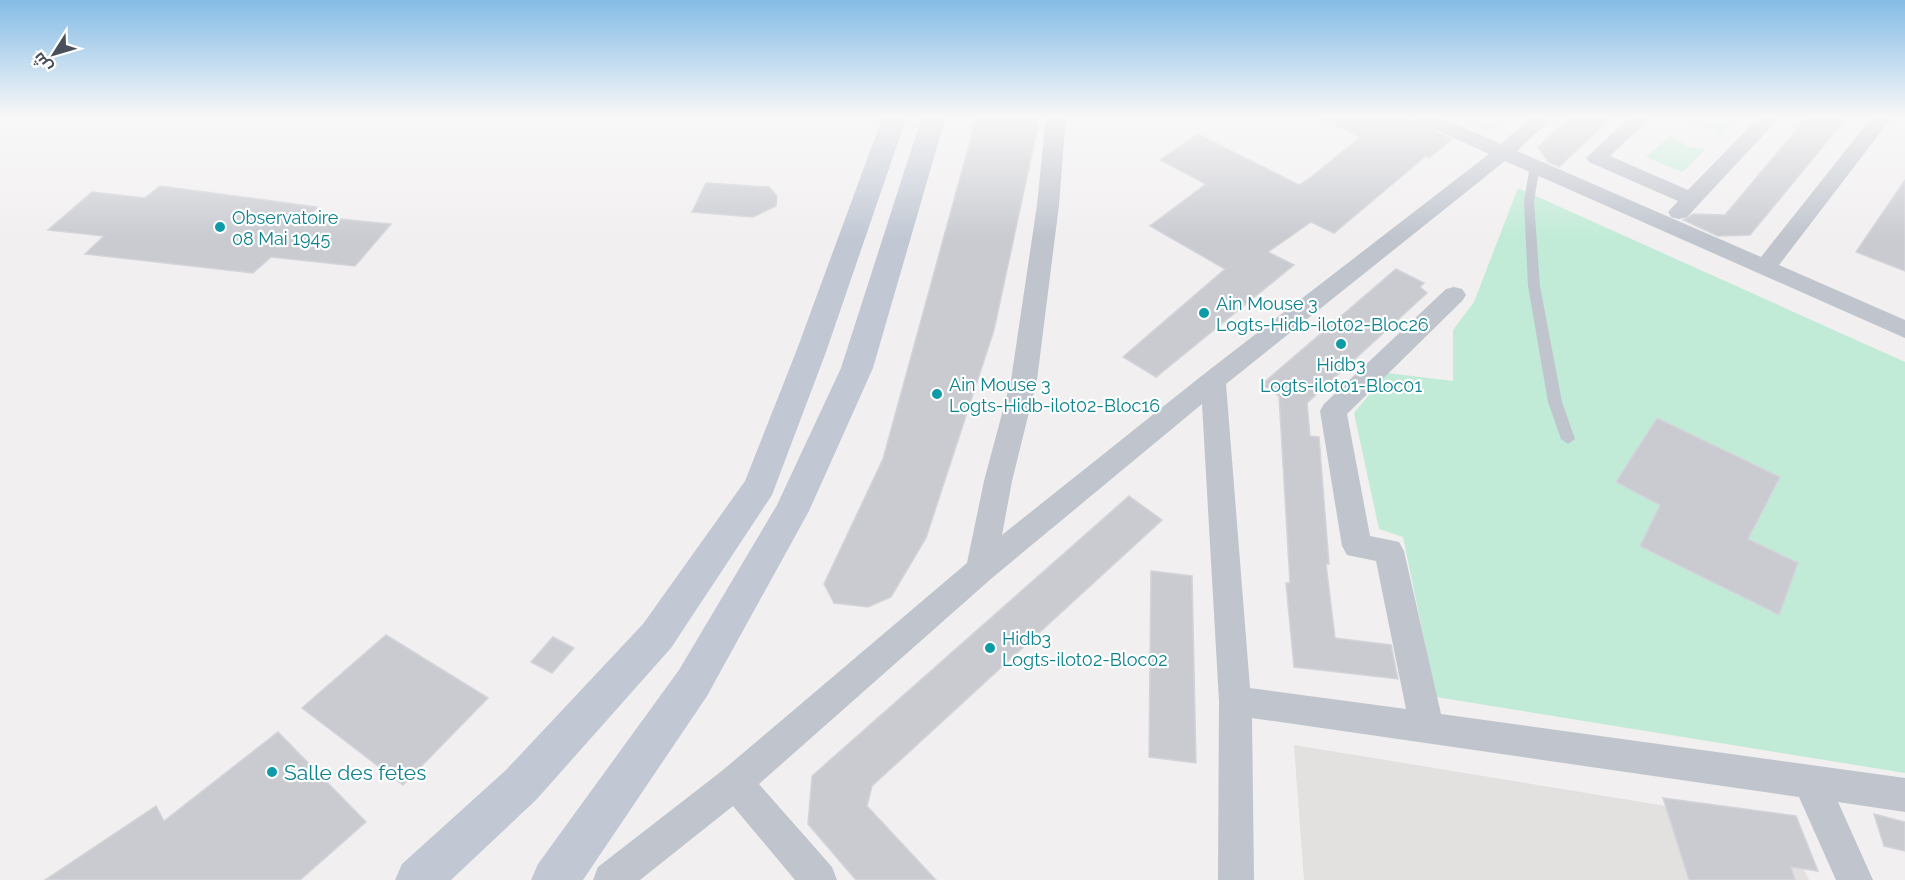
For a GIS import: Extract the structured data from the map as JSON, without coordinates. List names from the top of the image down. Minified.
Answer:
{"places":["Observatoire 08 Mai 1945","Ain Mouse 3 Logts-Hidb-ilot02-Bloc26","Hidb3 Logts-ilot01-Bloc01","Ain Mouse 3 Logts-Hidb-ilot02-Bloc16","Hidb3 Logts-ilot02-Bloc02","Salle des fetes"],"north":"bottom left"}
